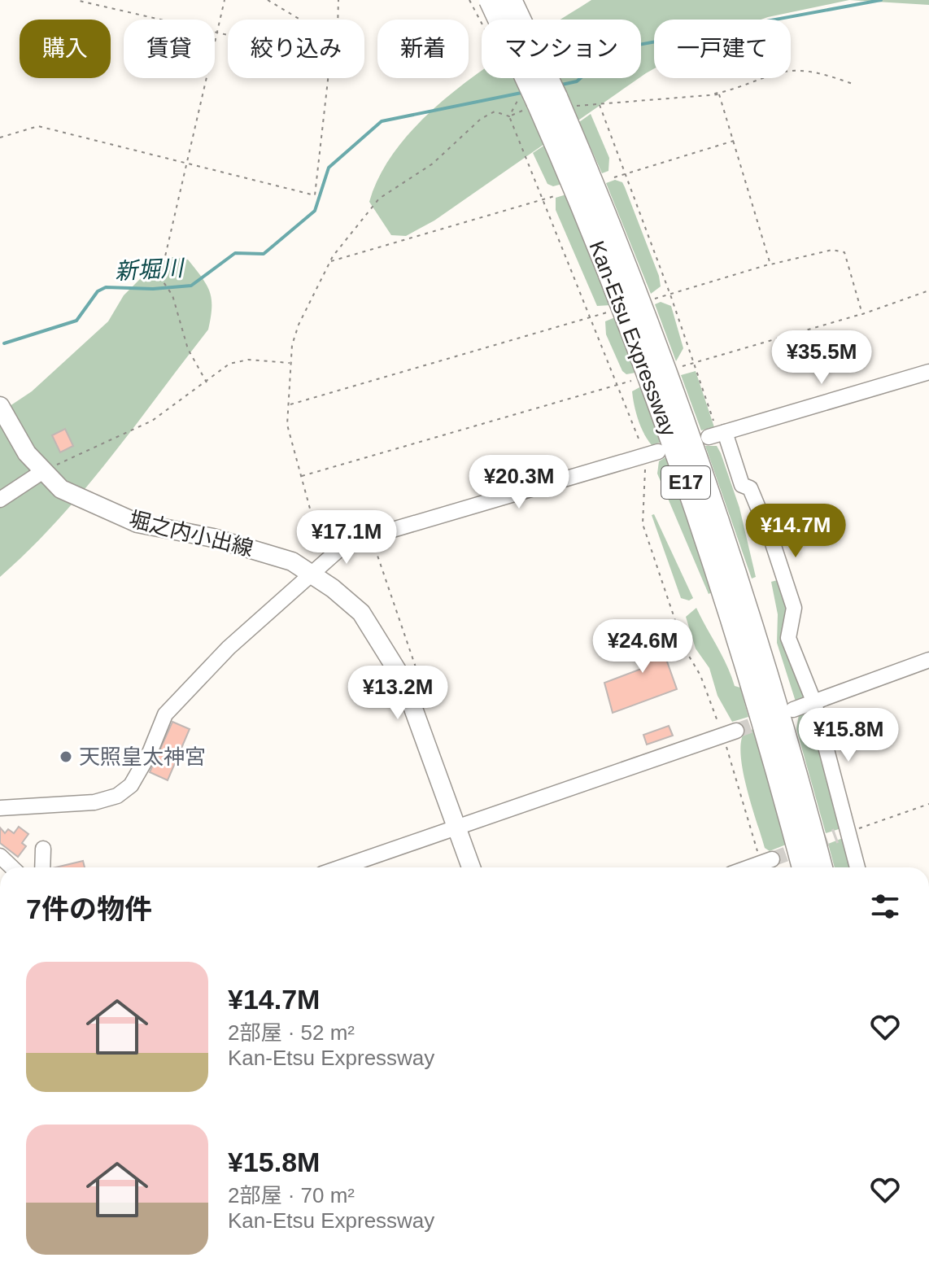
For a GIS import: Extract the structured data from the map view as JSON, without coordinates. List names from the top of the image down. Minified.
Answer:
{"streets":{"highway":["Kan-Etsu Expressway","E17"],"main road":["堀之内小出線"]},"water":["新堀川"],"places":["天照皇太神宮"],"page":{"chip":["購入","賃貸","絞り込み","新着","マンション","一戸建て"],"price":["¥35.5M","¥20.3M","¥14.7M","¥17.1M","¥24.6M","¥13.2M","¥15.8M"],"heading":"7件の物件","list":[{"name":"¥14.7M","note":"2部屋 · 52 m² · Kan-Etsu Expressway"},{"name":"¥15.8M","note":"2部屋 · 70 m² · Kan-Etsu Expressway"}]}}
